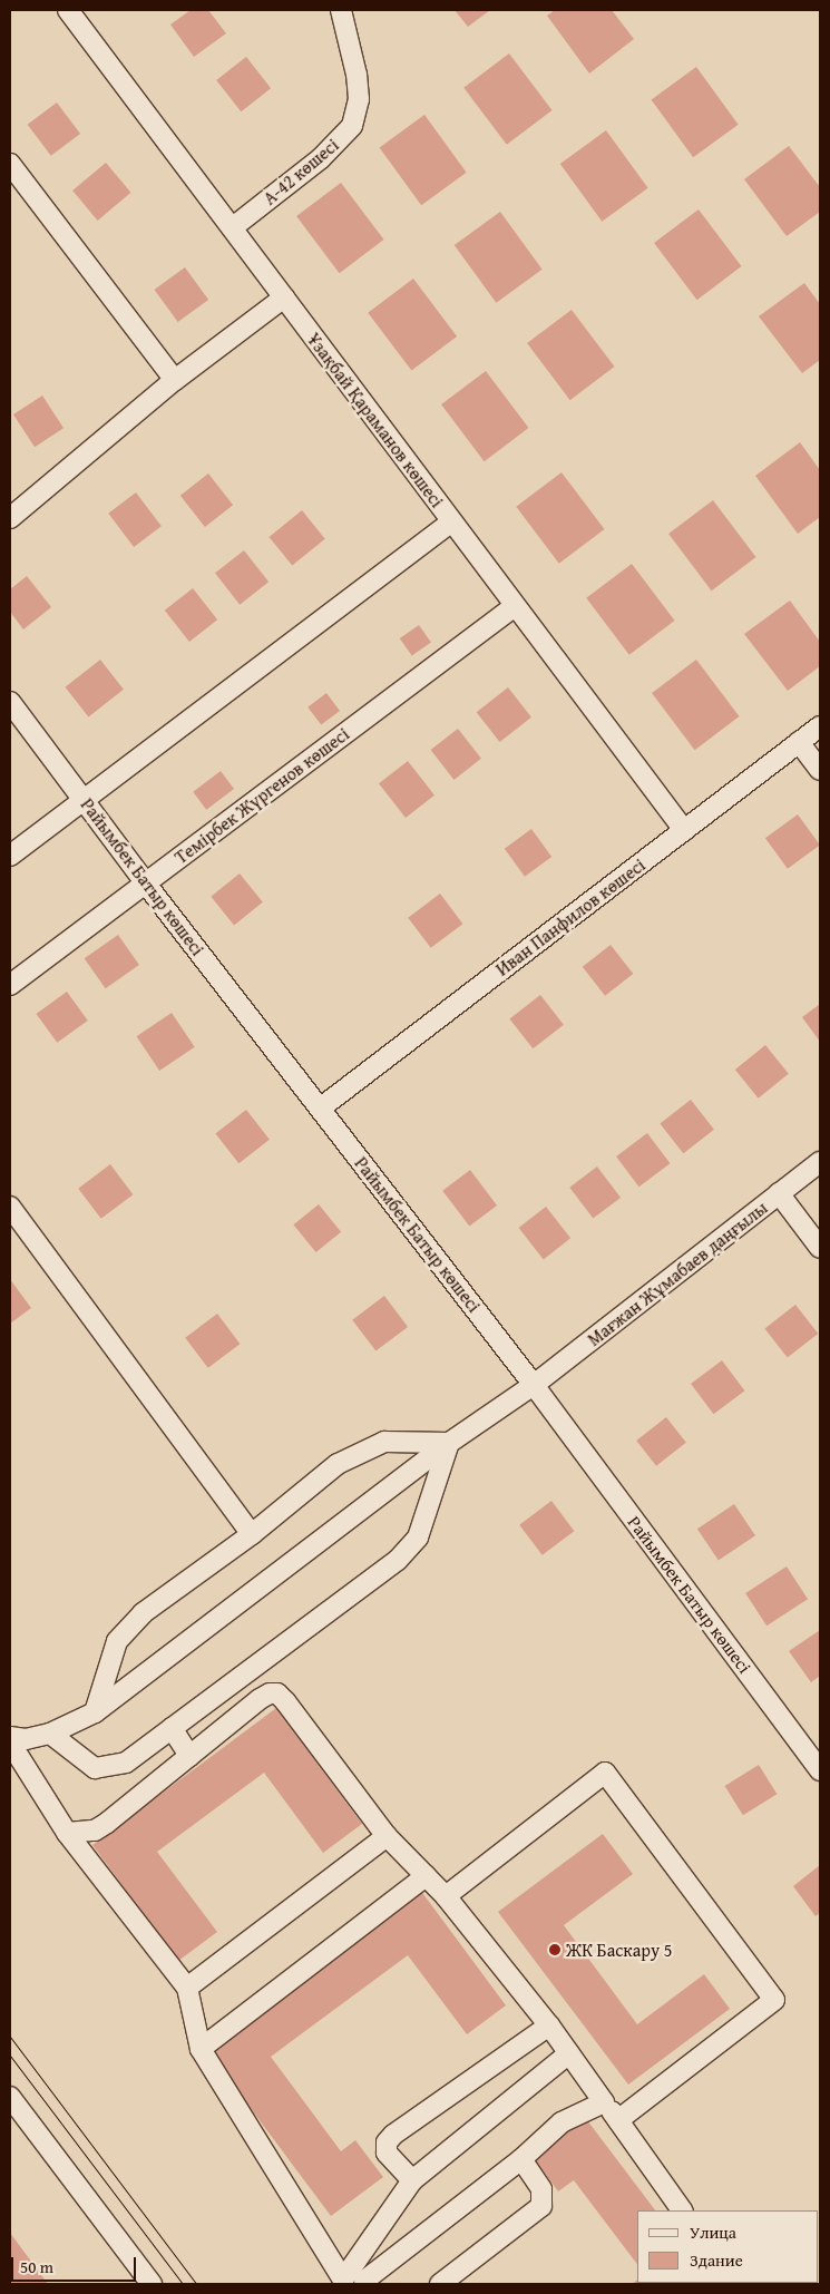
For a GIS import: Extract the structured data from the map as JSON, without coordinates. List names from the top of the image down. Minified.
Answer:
{"streets":{"street":["А-42 көшесі","Ұзақбай Қараманов көшесі","Темірбек Жүргенов көшесі","Райымбек Батыр көшесі","Иван Панфилов көшесі","Мағжан Жұмабаев даңғылы"]},"crossings":[["А-42 көшесі","Ұзақбай Қараманов көшесі"],["Ұзақбай Қараманов көшесі","Темірбек Жүргенов көшесі"],["Ұзақбай Қараманов көшесі","Иван Панфилов көшесі"],["Темірбек Жүргенов көшесі","Райымбек Батыр көшесі"],["Райымбек Батыр көшесі","Иван Панфилов көшесі"],["Райымбек Батыр көшесі","Мағжан Жұмабаев даңғылы"]],"places":["ЖК Баскару 5"],"legend":["Улица","Здание"],"scale_bar":"50 m"}
